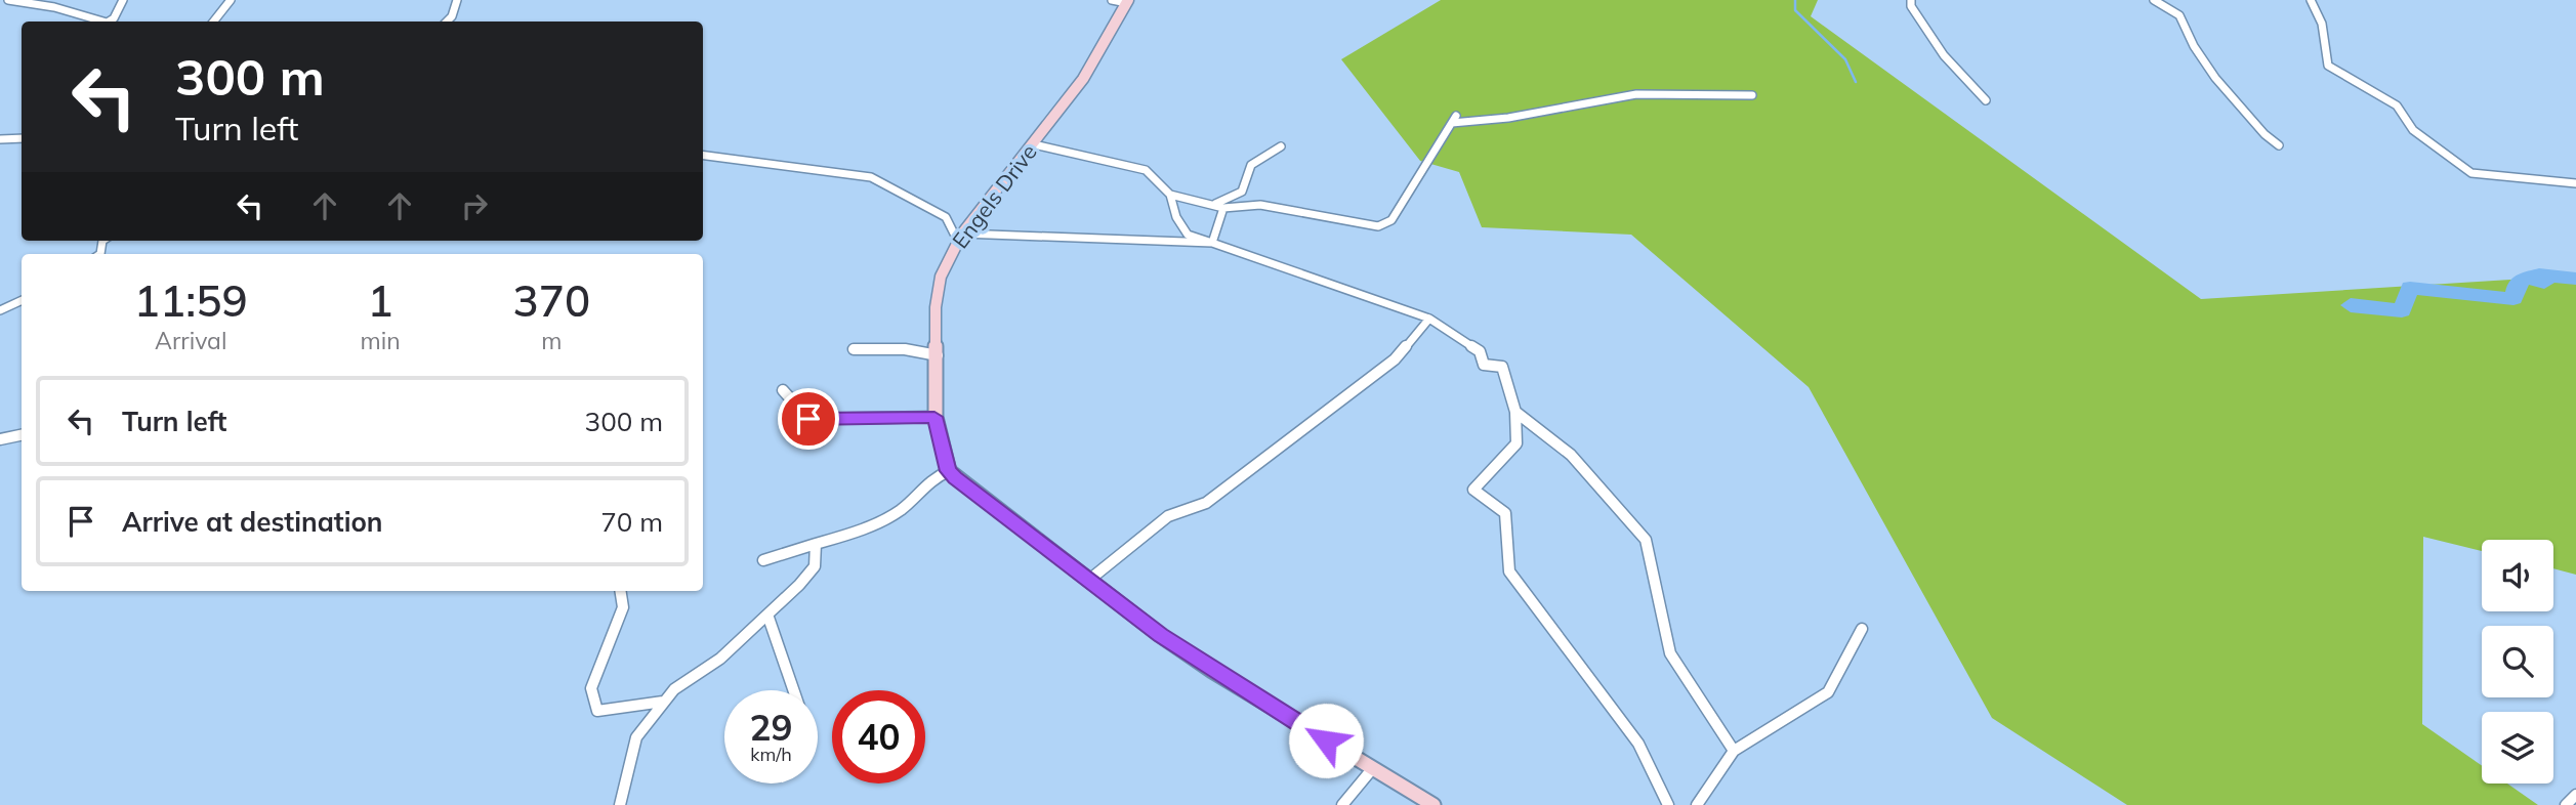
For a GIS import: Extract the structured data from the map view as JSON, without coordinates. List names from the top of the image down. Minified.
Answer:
{"streets":{"street":["Engels Drive"]},"page":{"turn":["300 m","Turn left"],"eta":["11:59","Arrival","1","min","370","m"],"list":[{"name":"Turn left","value":"300 m"},{"name":"Arrive at destination","value":"70 m"}],"speed":"29 km/h","limit":"40"}}
